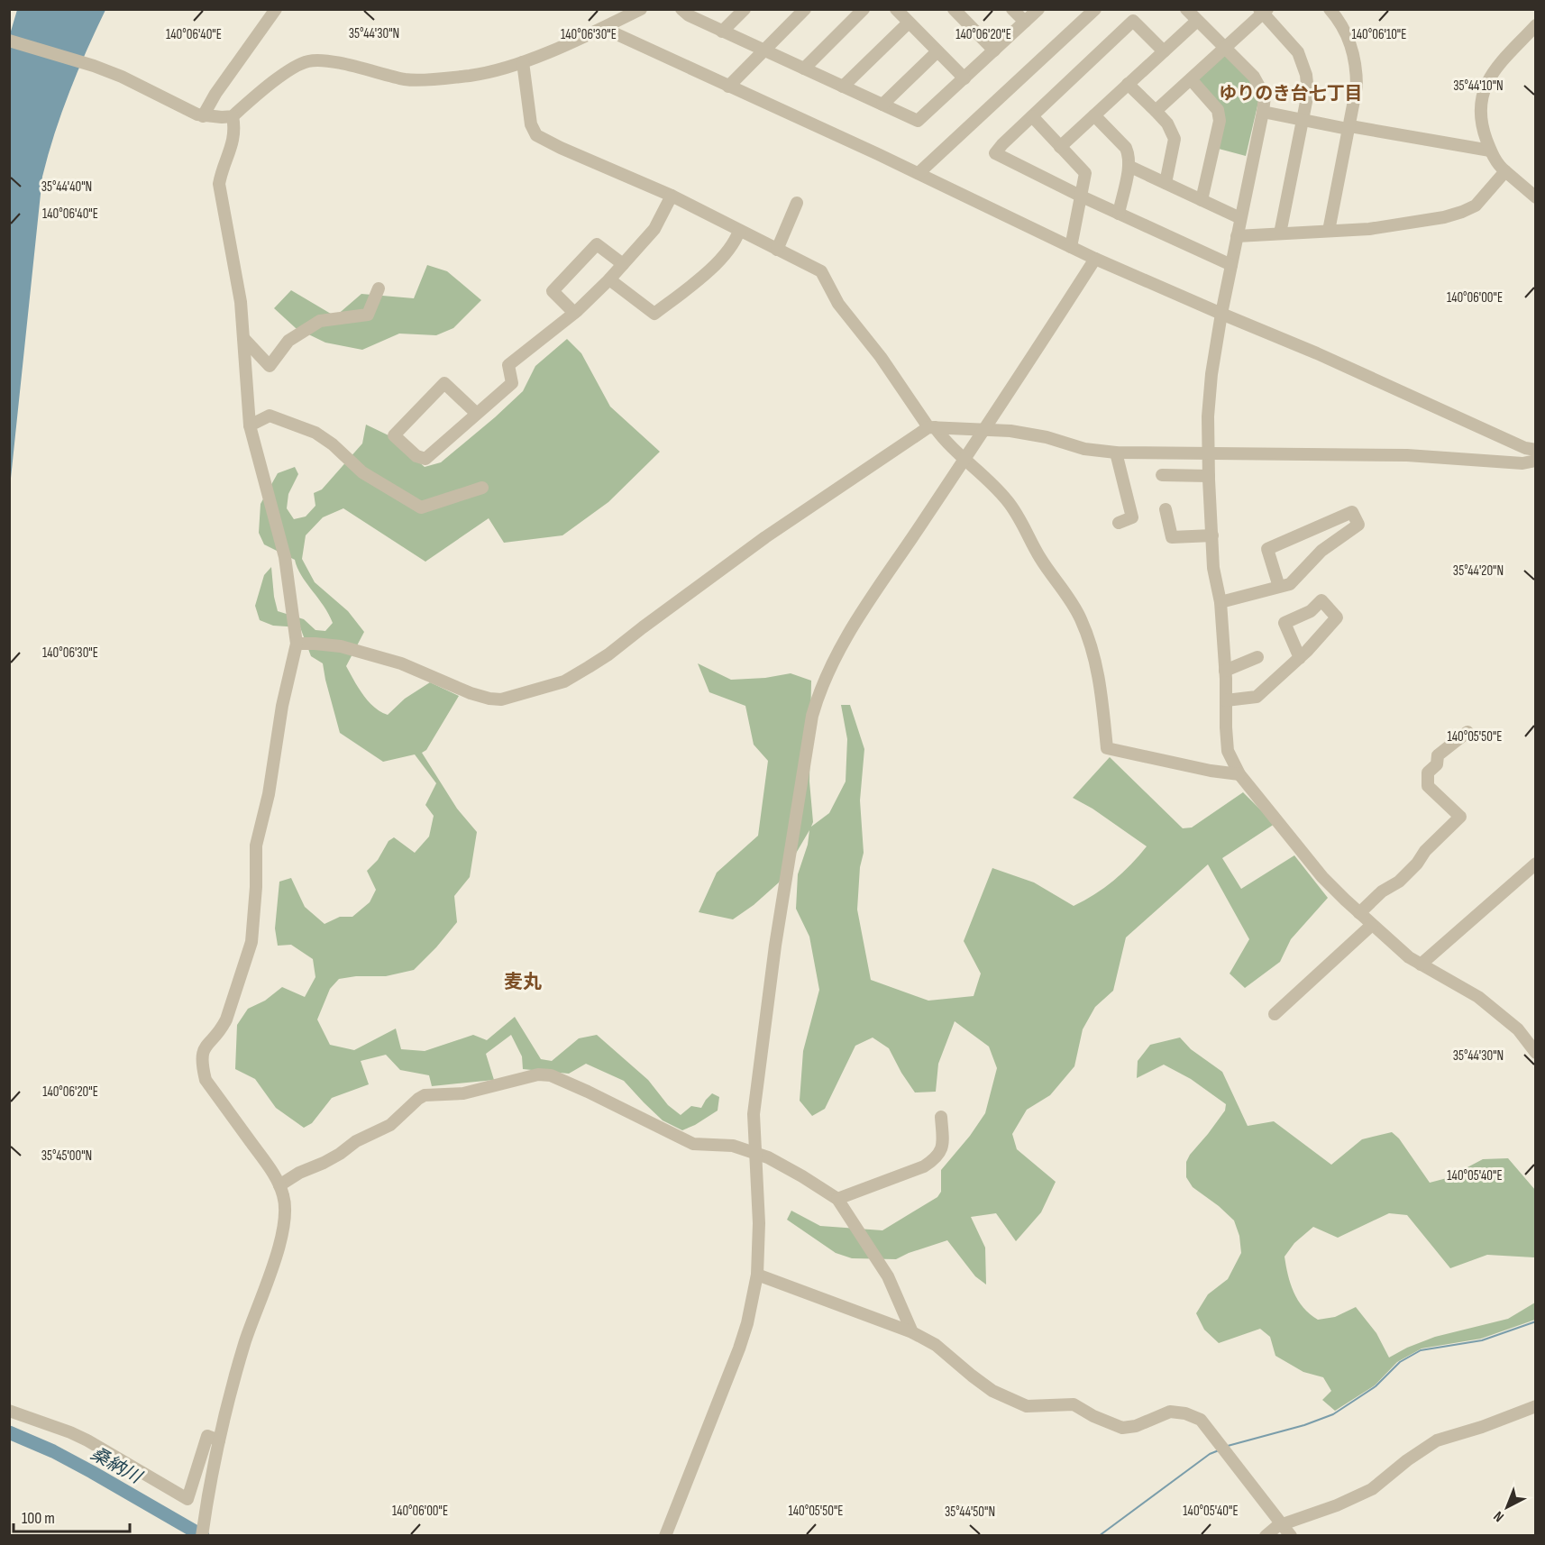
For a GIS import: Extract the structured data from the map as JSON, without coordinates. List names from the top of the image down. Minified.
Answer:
{"districts":["ゆりのき台七丁目","麦丸"],"water":["桑納川"],"scale_bar":"100 m","north":"bottom left","coordinates":["35°44'30\"N","140°06'40\"E","140°06'30\"E","140°06'20\"E","140°06'10\"E","35°44'10\"N","35°44'40\"N","140°06'00\"E","35°44'20\"N","140°05'50\"E","35°45'00\"N","140°05'40\"E","35°44'50\"N"]}
